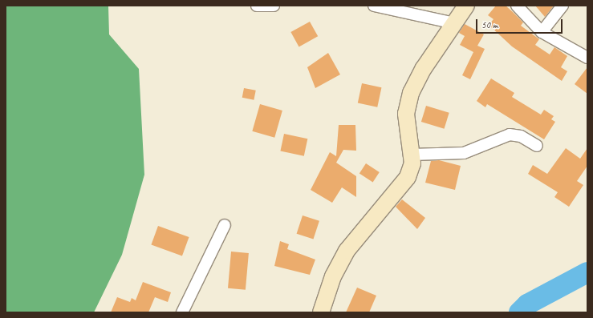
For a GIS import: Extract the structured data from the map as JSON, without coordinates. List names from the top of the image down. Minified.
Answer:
{"scale_bar":"50 m"}
